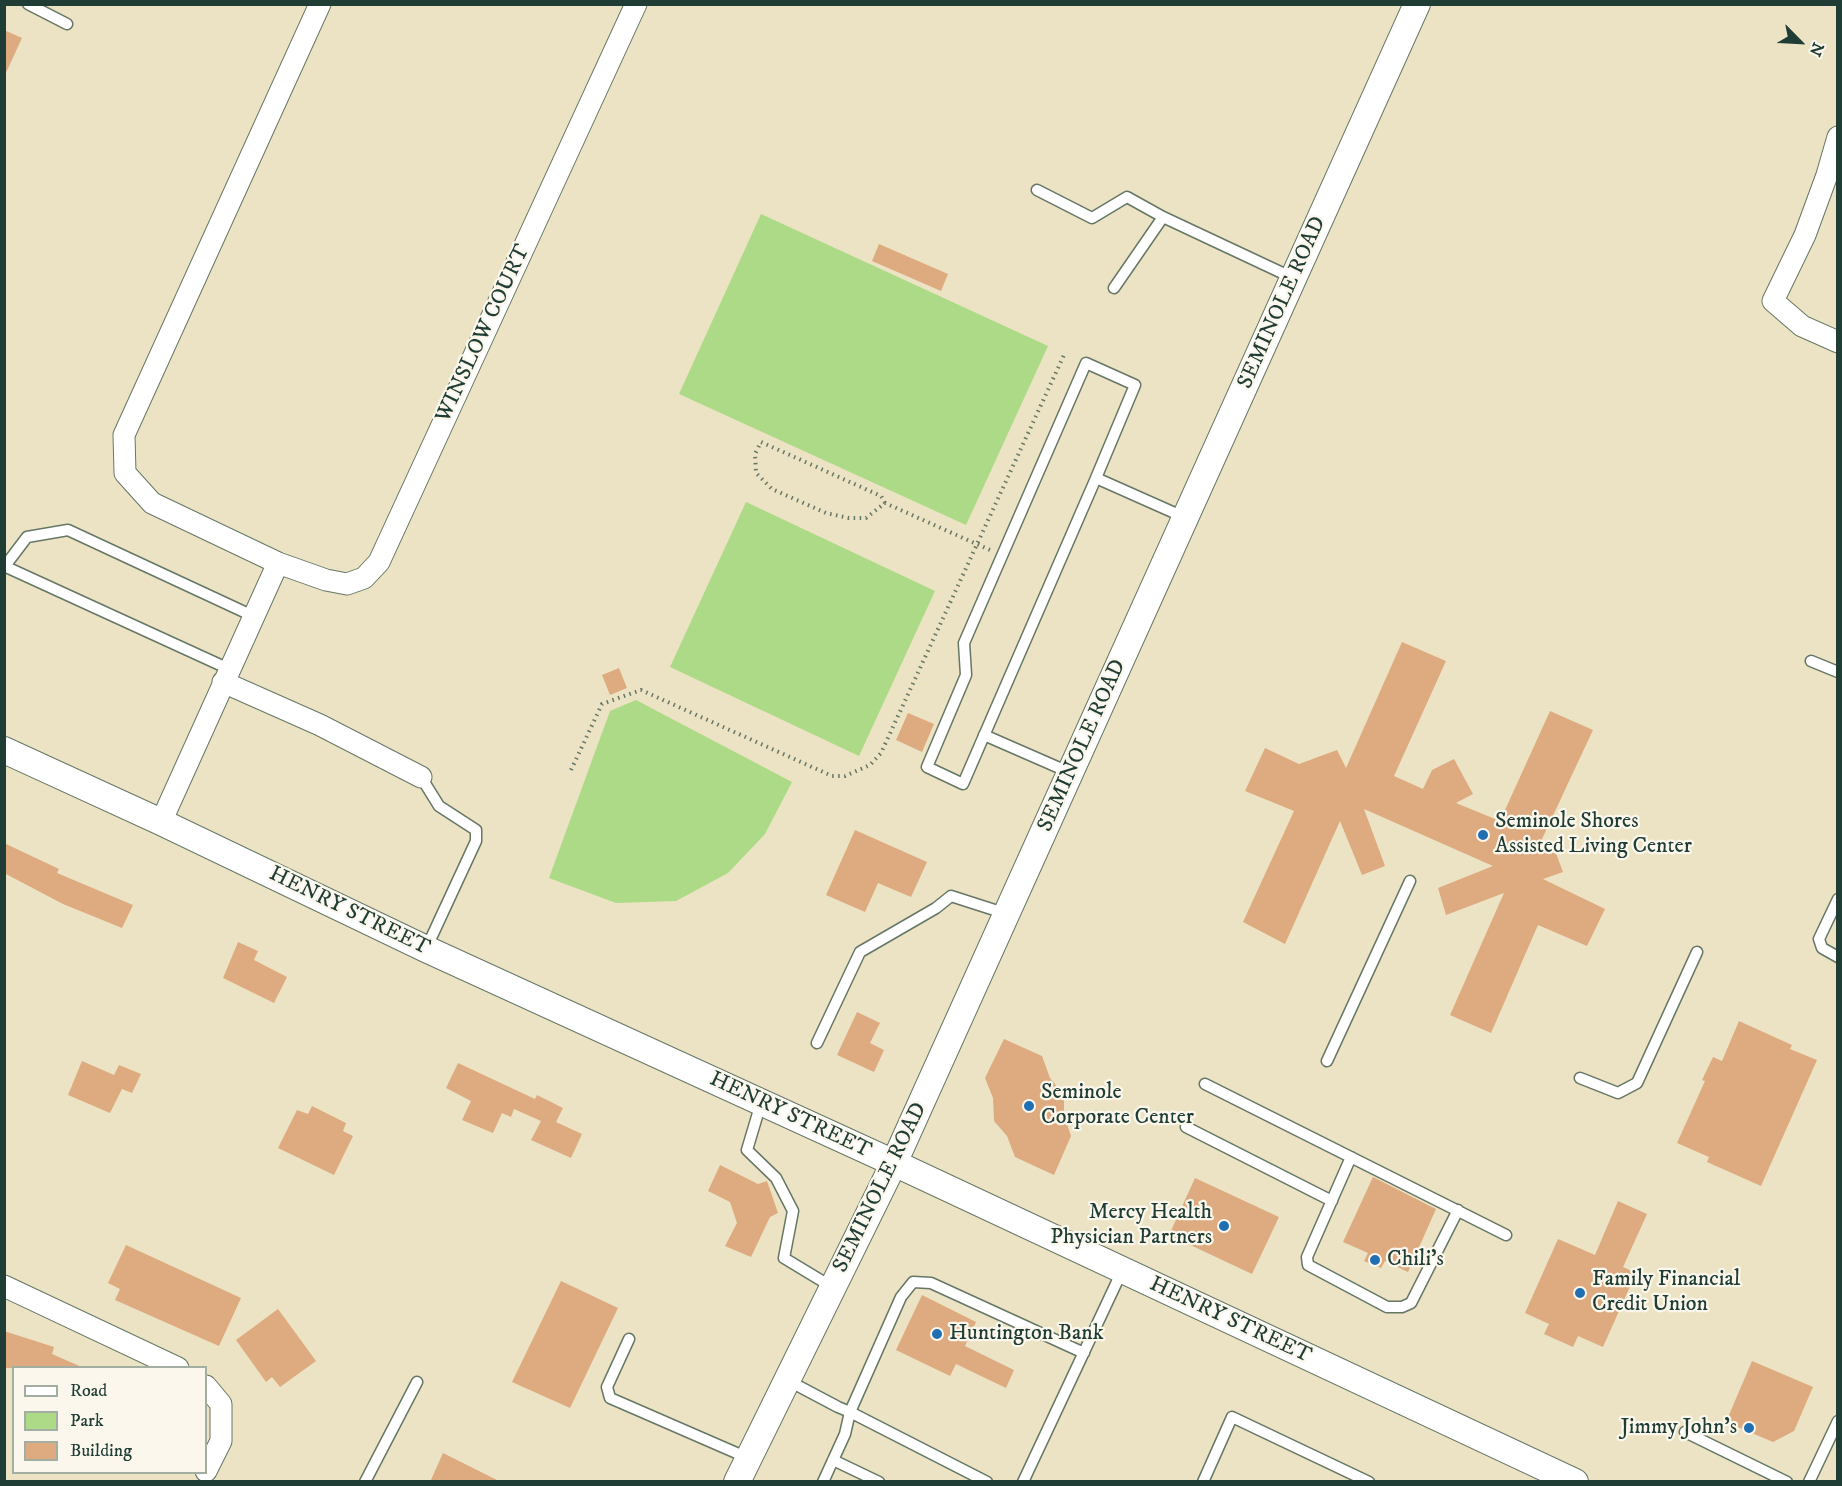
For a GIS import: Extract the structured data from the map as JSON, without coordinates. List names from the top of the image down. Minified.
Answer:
{"streets":{"street":["SEMINOLE ROAD","WINSLOW COURT","HENRY STREET"]},"crossings":[["SEMINOLE ROAD","HENRY STREET"]],"places":["Seminole Shores Assisted Living Center","Seminole Corporate Center","Mercy Health Physician Partners","Chili's","Family Financial Credit Union","Huntington Bank","Jimmy John's"],"legend":["Road","Park","Building"],"north":"bottom right"}
